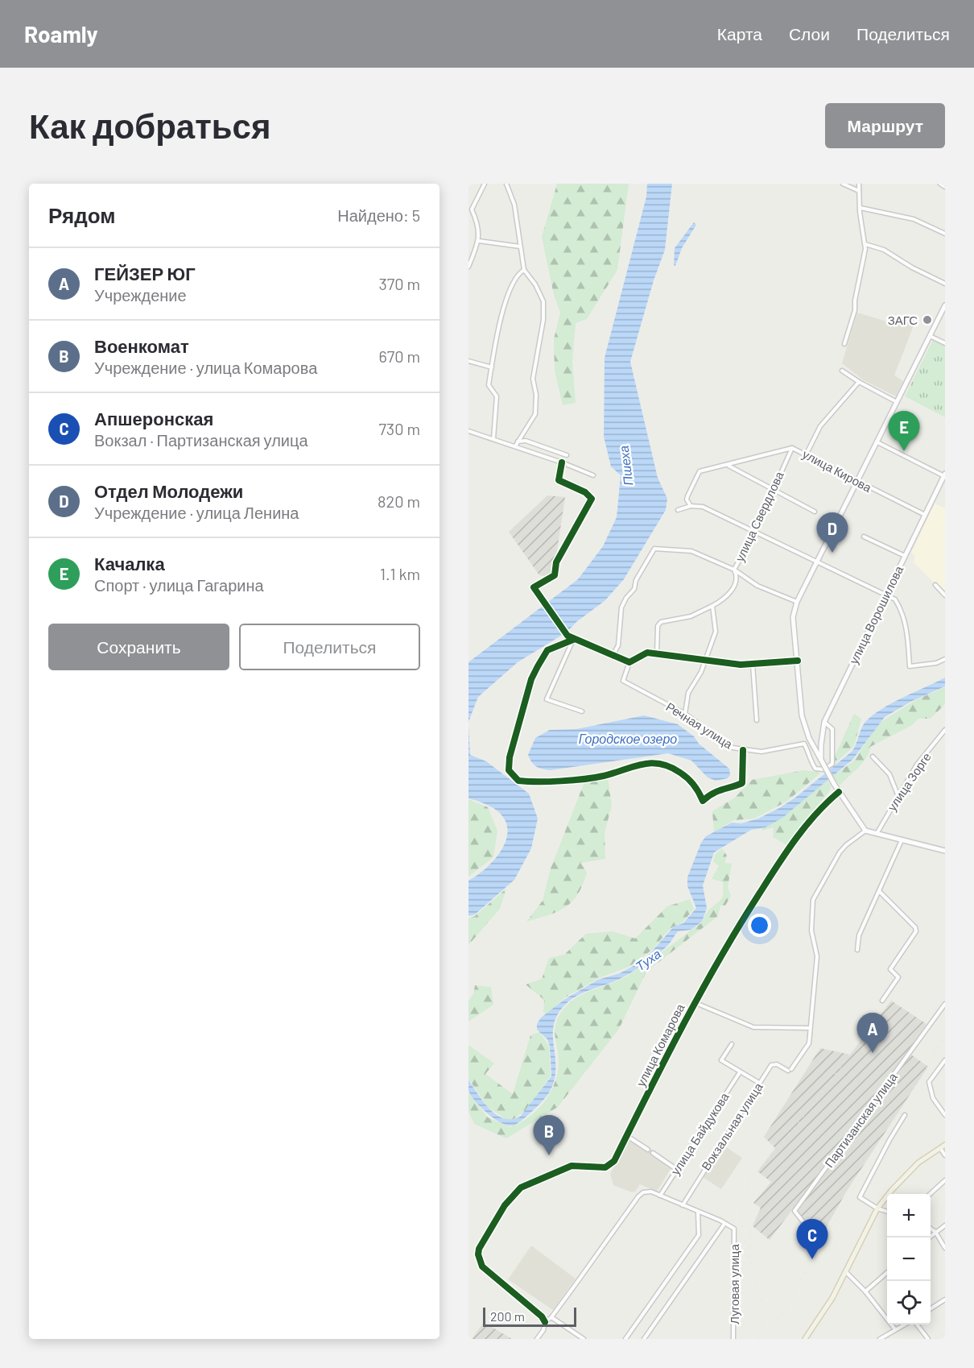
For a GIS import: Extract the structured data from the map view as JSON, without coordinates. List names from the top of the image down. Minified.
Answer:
{"streets":{"main road":["улица Ворошилова"],"street":["улица Кирова","улица Свердлова","Речная улица","улица Зорге","улица Комарова","Партизанская улица","Вокзальная улица","улица Байдукова","Луговая улица"]},"crossings":[["улица Кирова","улица Свердлова"],["улица Кирова","улица Ворошилова"],["улица Ворошилова","Речная улица"]],"water":["Пшеха","Городское озеро","Туха"],"places":["ЗАГС"],"scale_bar":"200 m","page":{"header":"Roamly","nav":["Карта","Слои","Поделиться"],"buttons":["Маршрут",["Сохранить","Поделиться"]],"title":"Как добраться","heading":["Рядом","Найдено: 5"],"list":[{"mark":"A","name":"ГЕЙЗЕР ЮГ","note":"Учреждение","value":"370 m"},{"mark":"B","name":"Военкомат","note":"Учреждение · улица Комарова","value":"670 m"},{"mark":"C","name":"Апшеронская","note":"Вокзал · Партизанская улица","value":"730 m"},{"mark":"D","name":"Отдел Молодежи","note":"Учреждение · улица Ленина","value":"820 m"},{"mark":"E","name":"Качалка","note":"Спорт · улица Гагарина","value":"1.1 km"}],"pins":["E","D","A","B","C"],"map_buttons":["+","−"],"scale":"200 m"}}
